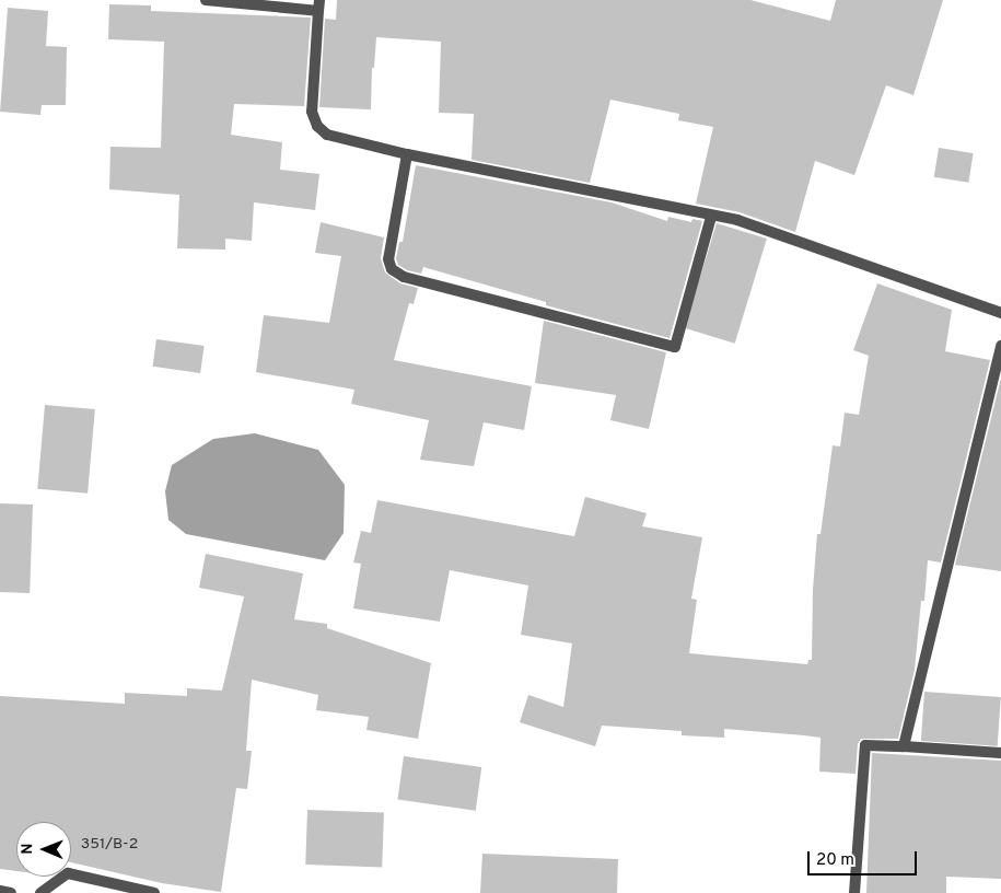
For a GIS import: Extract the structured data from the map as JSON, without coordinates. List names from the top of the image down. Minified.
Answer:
{"house_numbers":["351/B-2"],"scale_bar":"20 m","north":"left"}
